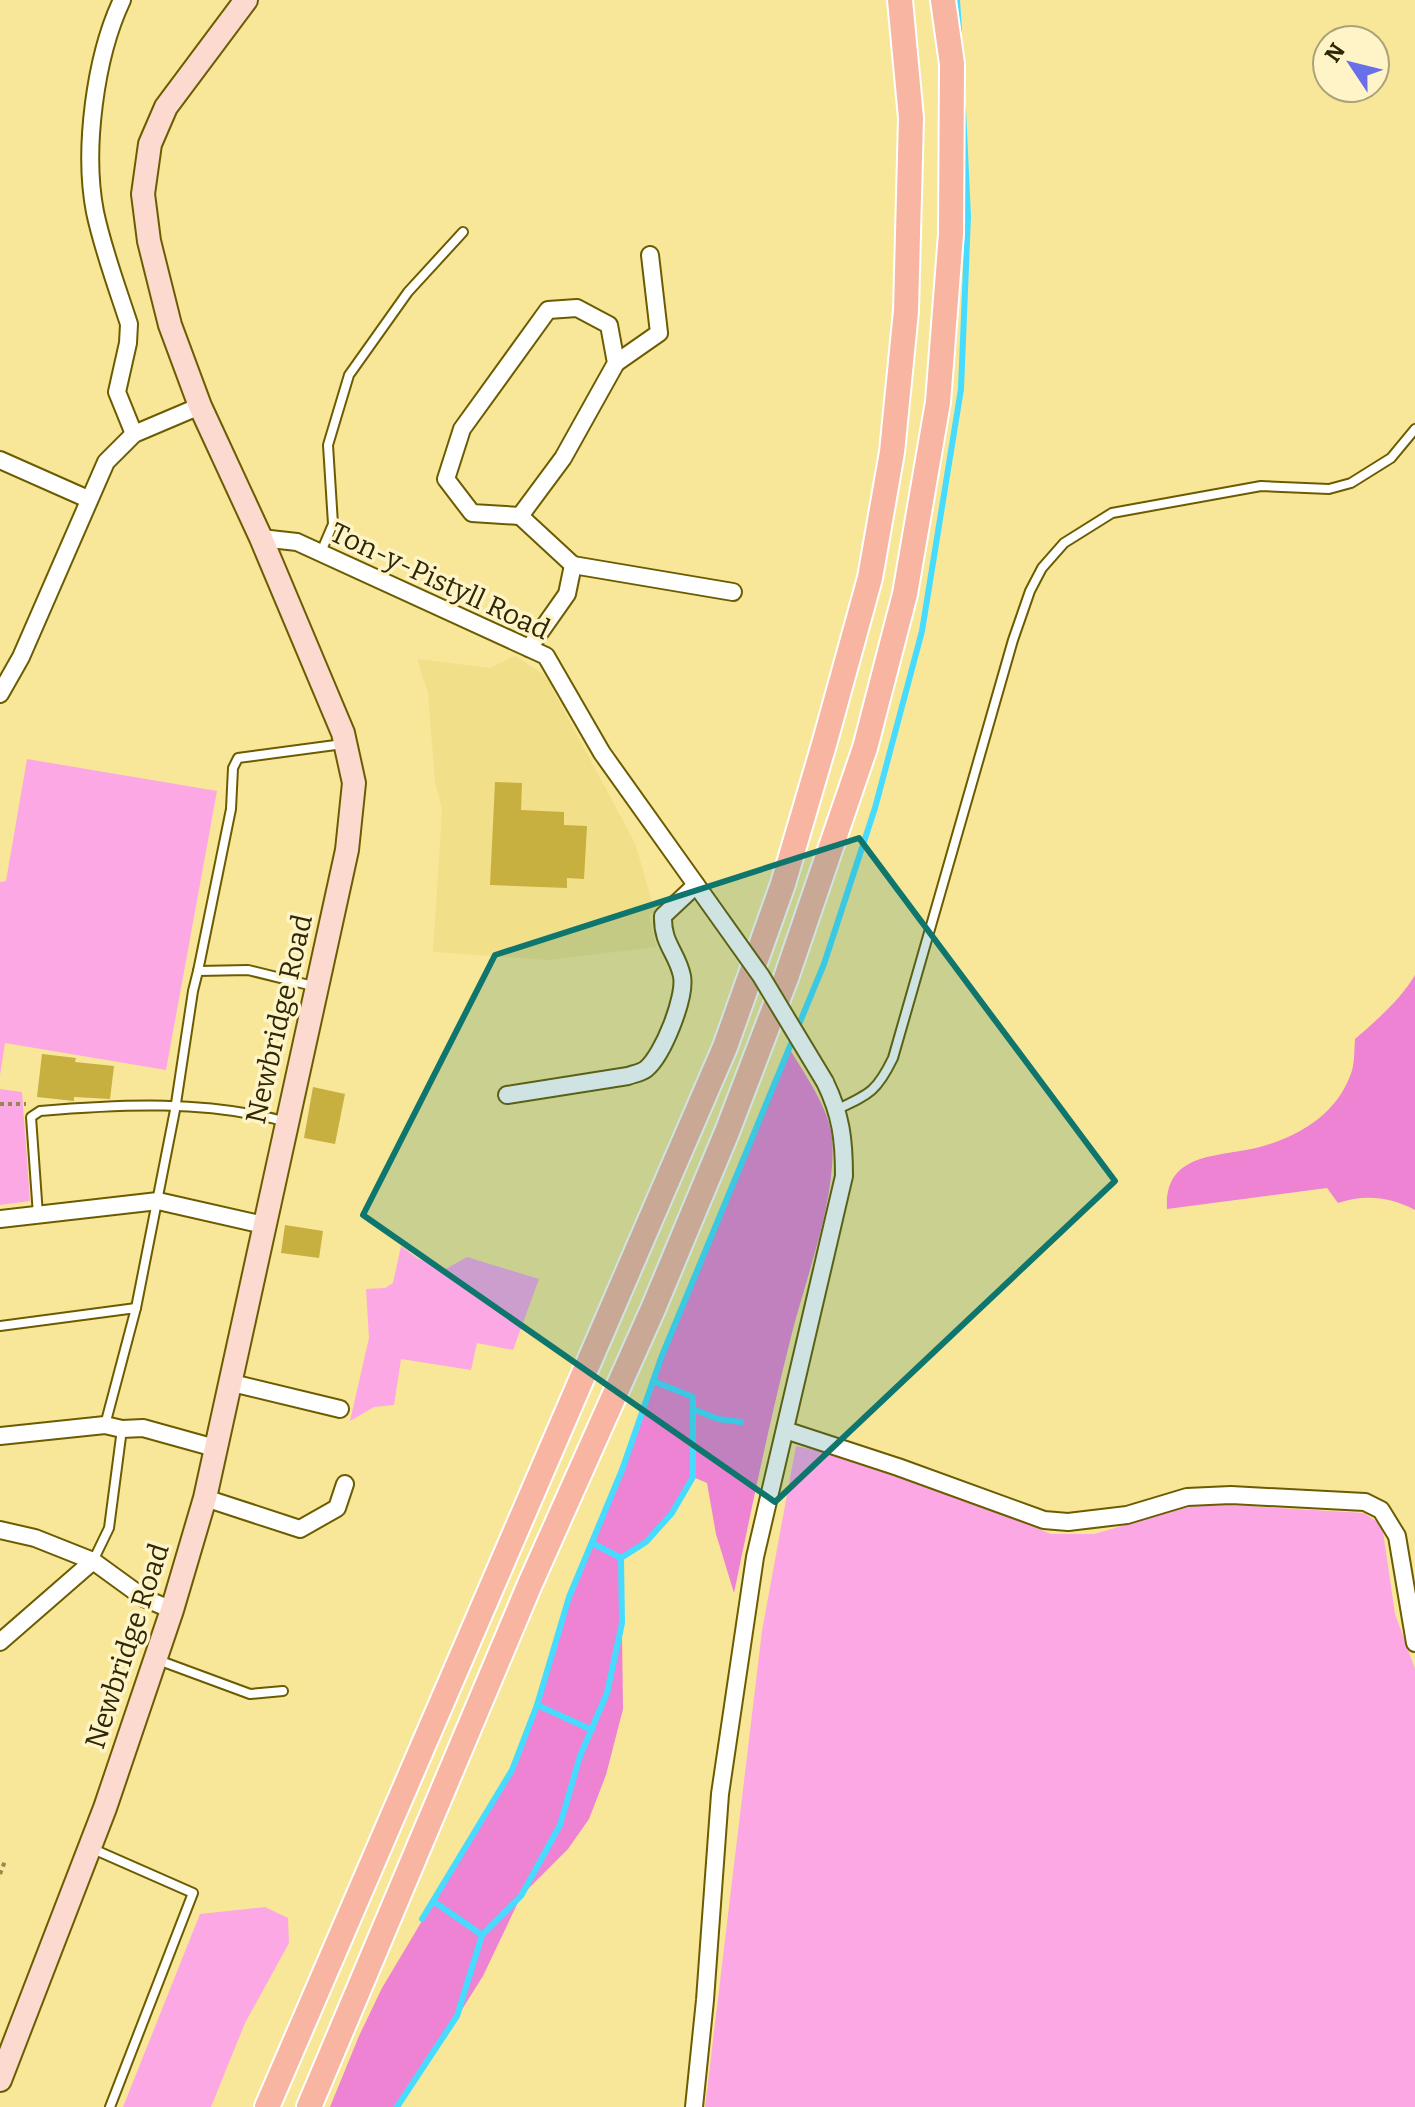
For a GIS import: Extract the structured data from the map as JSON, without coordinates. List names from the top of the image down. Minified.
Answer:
{"streets":{"street":["Ton-y-Pistyll Road","Newbridge Road"]},"crossings":[["Ton-y-Pistyll Road","Newbridge Road"]],"north":"top left"}
